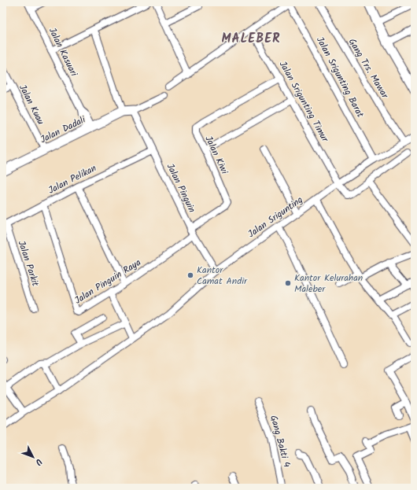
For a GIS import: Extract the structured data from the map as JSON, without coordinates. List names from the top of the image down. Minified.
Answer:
{"streets":{"street":["Jalan Kasuari","Gang Trs. Mawar","Jalan Srigunting Barat","Jalan Srigunting Timur","Jalan Kuau","Jalan Dadali","Jalan Kiwi","Jalan Pelikan","Jalan Pinguin","Jalan Srigunting","Jalan Parkit","Jalan Pinguin Raya","Gang Bakti 4"]},"crossings":[["Jalan Kasuari","Jalan Dadali"],["Gang Trs. Mawar","Jalan Srigunting"],["Jalan Srigunting Barat","Jalan Srigunting"],["Jalan Srigunting Timur","Jalan Kiwi"],["Jalan Srigunting Timur","Jalan Srigunting"],["Jalan Kuau","Jalan Dadali"],["Jalan Dadali","Jalan Pinguin"],["Jalan Kiwi","Jalan Pinguin"],["Jalan Kiwi","Jalan Pinguin Raya"],["Jalan Pelikan","Jalan Pinguin"],["Jalan Pelikan","Jalan Parkit"],["Jalan Pelikan","Jalan Pinguin Raya"],["Jalan Pinguin","Jalan Srigunting"],["Jalan Pinguin","Jalan Pinguin Raya"]],"districts":["MALEBER"],"places":["Kantor Camat Andir","Kantor Kelurahan Maleber"],"north":"bottom right"}
